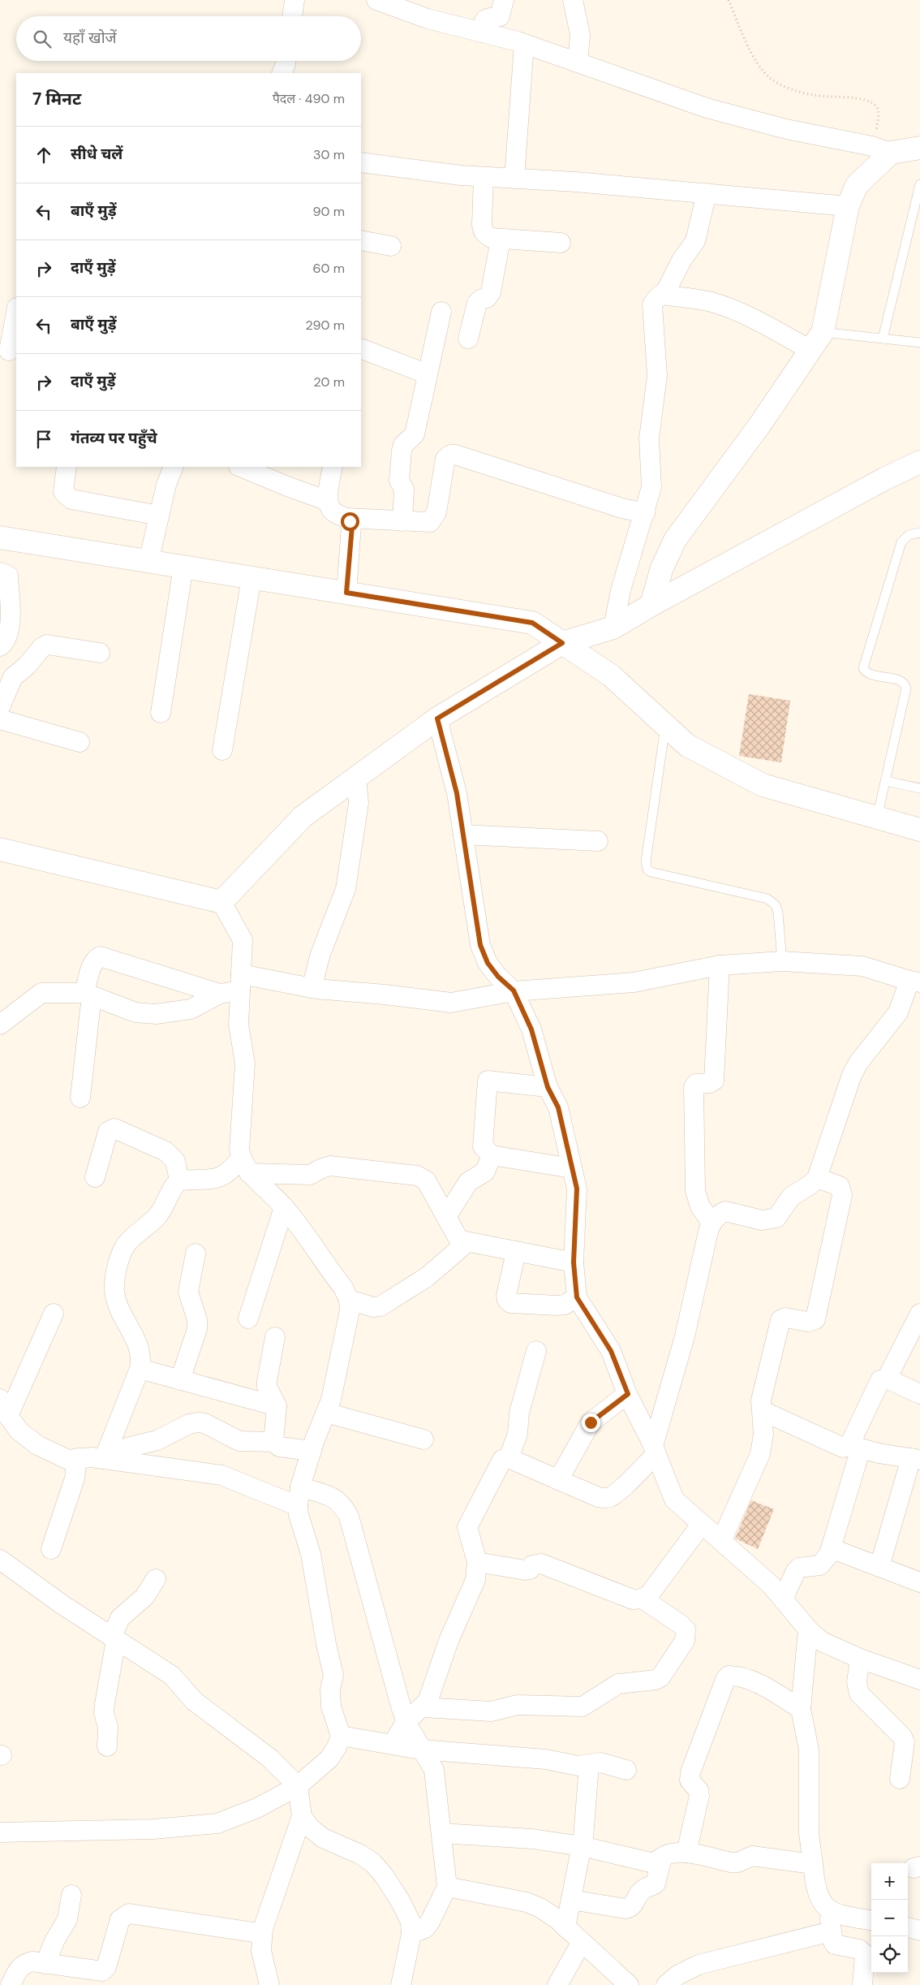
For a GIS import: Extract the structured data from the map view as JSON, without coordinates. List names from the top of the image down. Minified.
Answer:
{"page":{"search":"यहाँ खोजें","heading":["7 मिनट","पैदल · 490 m"],"list":[["सीधे चलें","30 m"],["बाएँ मुड़ें","90 m"],["दाएँ मुड़ें","60 m"],["बाएँ मुड़ें","290 m"],["दाएँ मुड़ें","20 m"],"गंतव्य पर पहुँचे"],"map_buttons":["+","−"]}}
